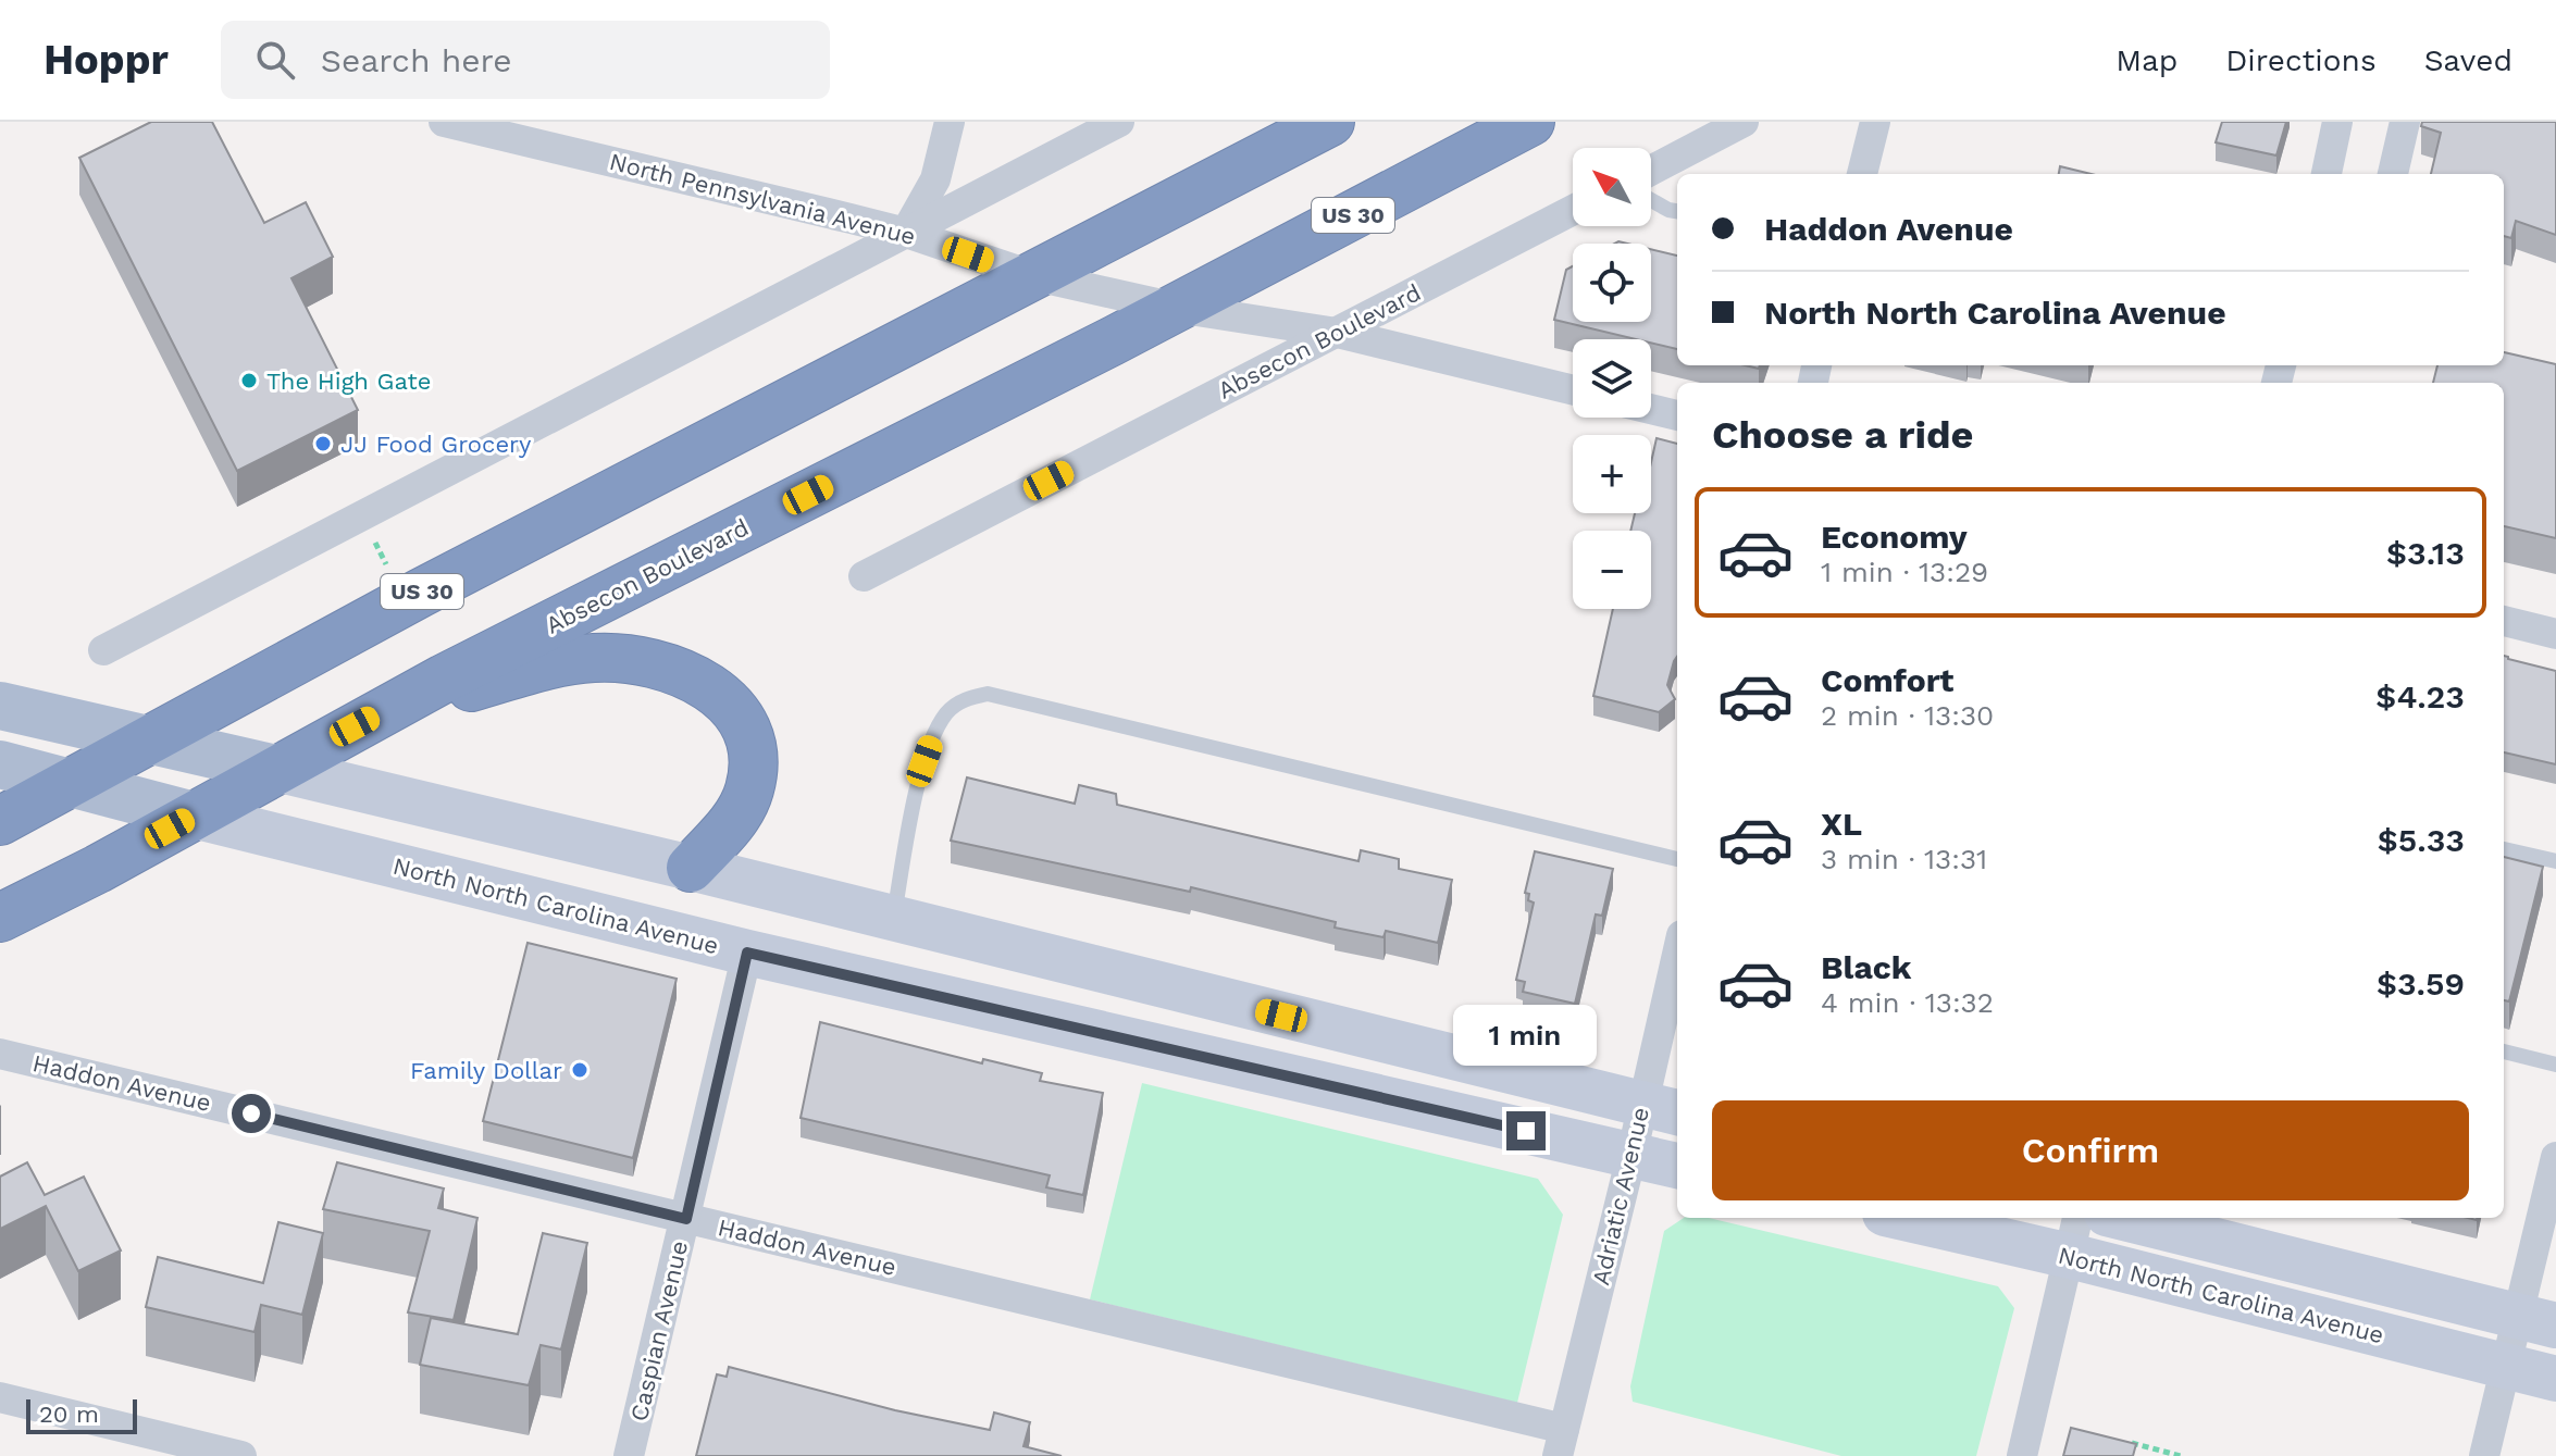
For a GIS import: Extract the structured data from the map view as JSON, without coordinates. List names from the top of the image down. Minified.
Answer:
{"streets":{"highway":["US 30","Absecon Boulevard"],"street":["North Pennsylvania Avenue","North North Carolina Avenue","Haddon Avenue","Adriatic Avenue","Caspian Avenue"]},"crossings":[["North Pennsylvania Avenue","US 30"],["North Pennsylvania Avenue","Absecon Boulevard"],["Absecon Boulevard","North North Carolina Avenue"],["North North Carolina Avenue","Adriatic Avenue"],["North North Carolina Avenue","Caspian Avenue"],["Haddon Avenue","Adriatic Avenue"],["Haddon Avenue","Caspian Avenue"]],"places":["The High Gate","JJ Food Grocery","Family Dollar"],"scale_bar":"20 m","north":"top left","page":{"header":"Hoppr","search":"Search here","nav":["Map","Directions","Saved"],"map_buttons":["+","−"],"banner":["Haddon Avenue","North North Carolina Avenue"],"heading":"Choose a ride","list":[{"name":"Economy","note":"1 min · 13:29","value":"$3.13"},{"name":"Comfort","note":"2 min · 13:30","value":"$4.23"},{"name":"XL","note":"3 min · 13:31","value":"$5.33"},{"name":"Black","note":"4 min · 13:32","value":"$3.59"}],"bubble":"1 min","buttons":"Confirm","scale":"20 m"}}
